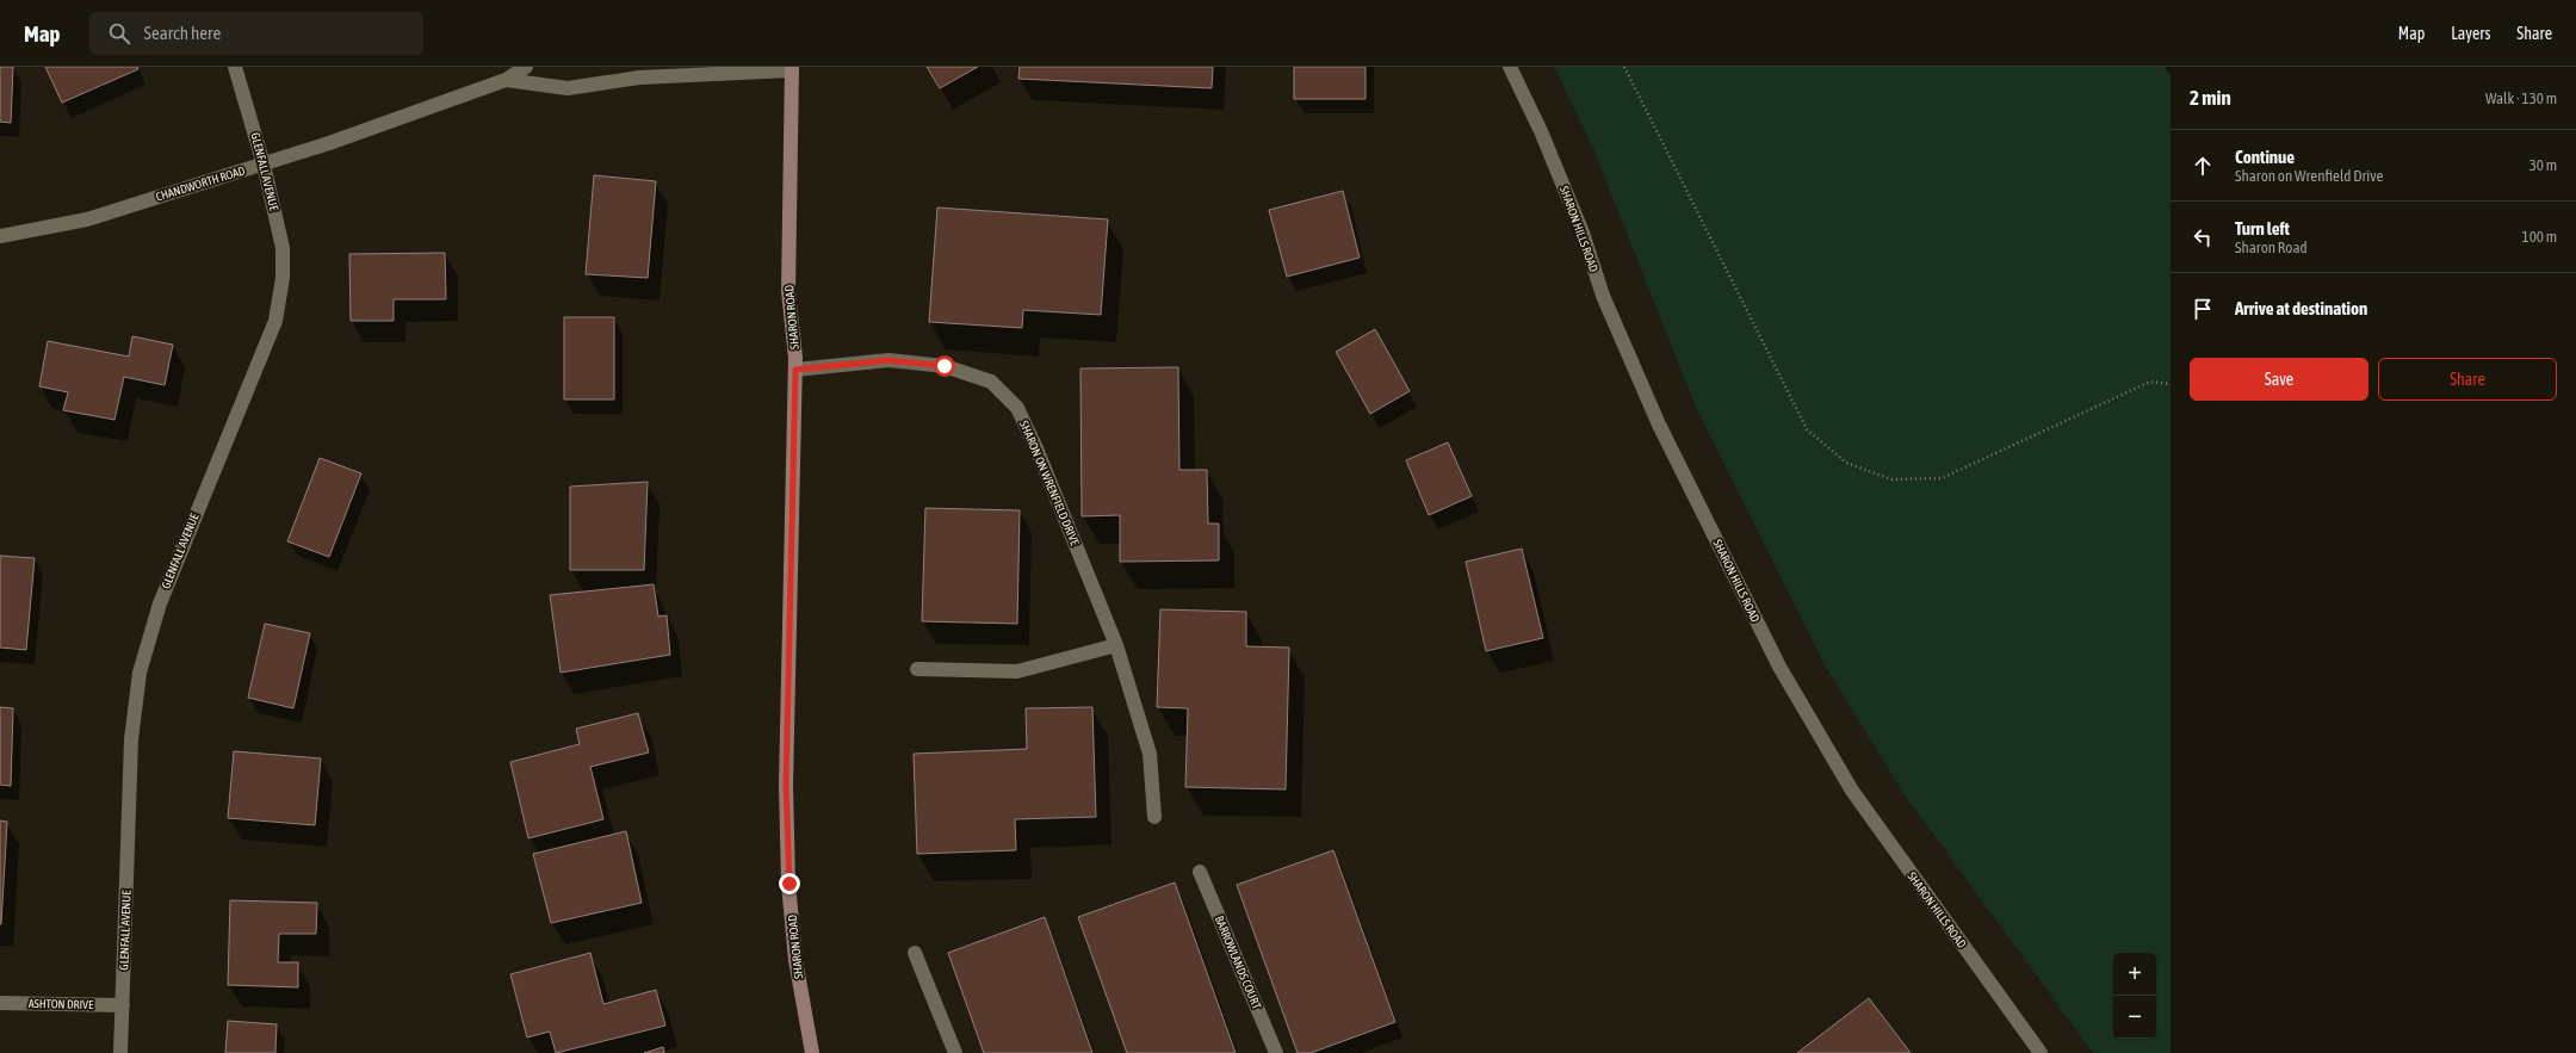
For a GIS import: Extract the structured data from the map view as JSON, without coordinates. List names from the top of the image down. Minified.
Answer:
{"streets":{"main road":["SHARON ROAD"],"street":["GLENFALL AVENUE","CHANDWORTH ROAD","SHARON HILLS ROAD","SHARON ON WRENFIELD DRIVE","BARROWLANDS COURT","ASHTON DRIVE"]},"crossings":[["GLENFALL AVENUE","CHANDWORTH ROAD"],["GLENFALL AVENUE","ASHTON DRIVE"],["CHANDWORTH ROAD","SHARON ROAD"],["SHARON ROAD","SHARON ON WRENFIELD DRIVE"]],"page":{"header":"Map","search":"Search here","nav":["Map","Layers","Share"],"heading":["2 min","Walk · 130 m"],"list":[["Continue","Sharon on Wrenfield Drive","30 m"],["Turn left","Sharon Road","100 m"],"Arrive at destination"],"buttons":["Save","Share"],"map_buttons":["+","−"]}}
